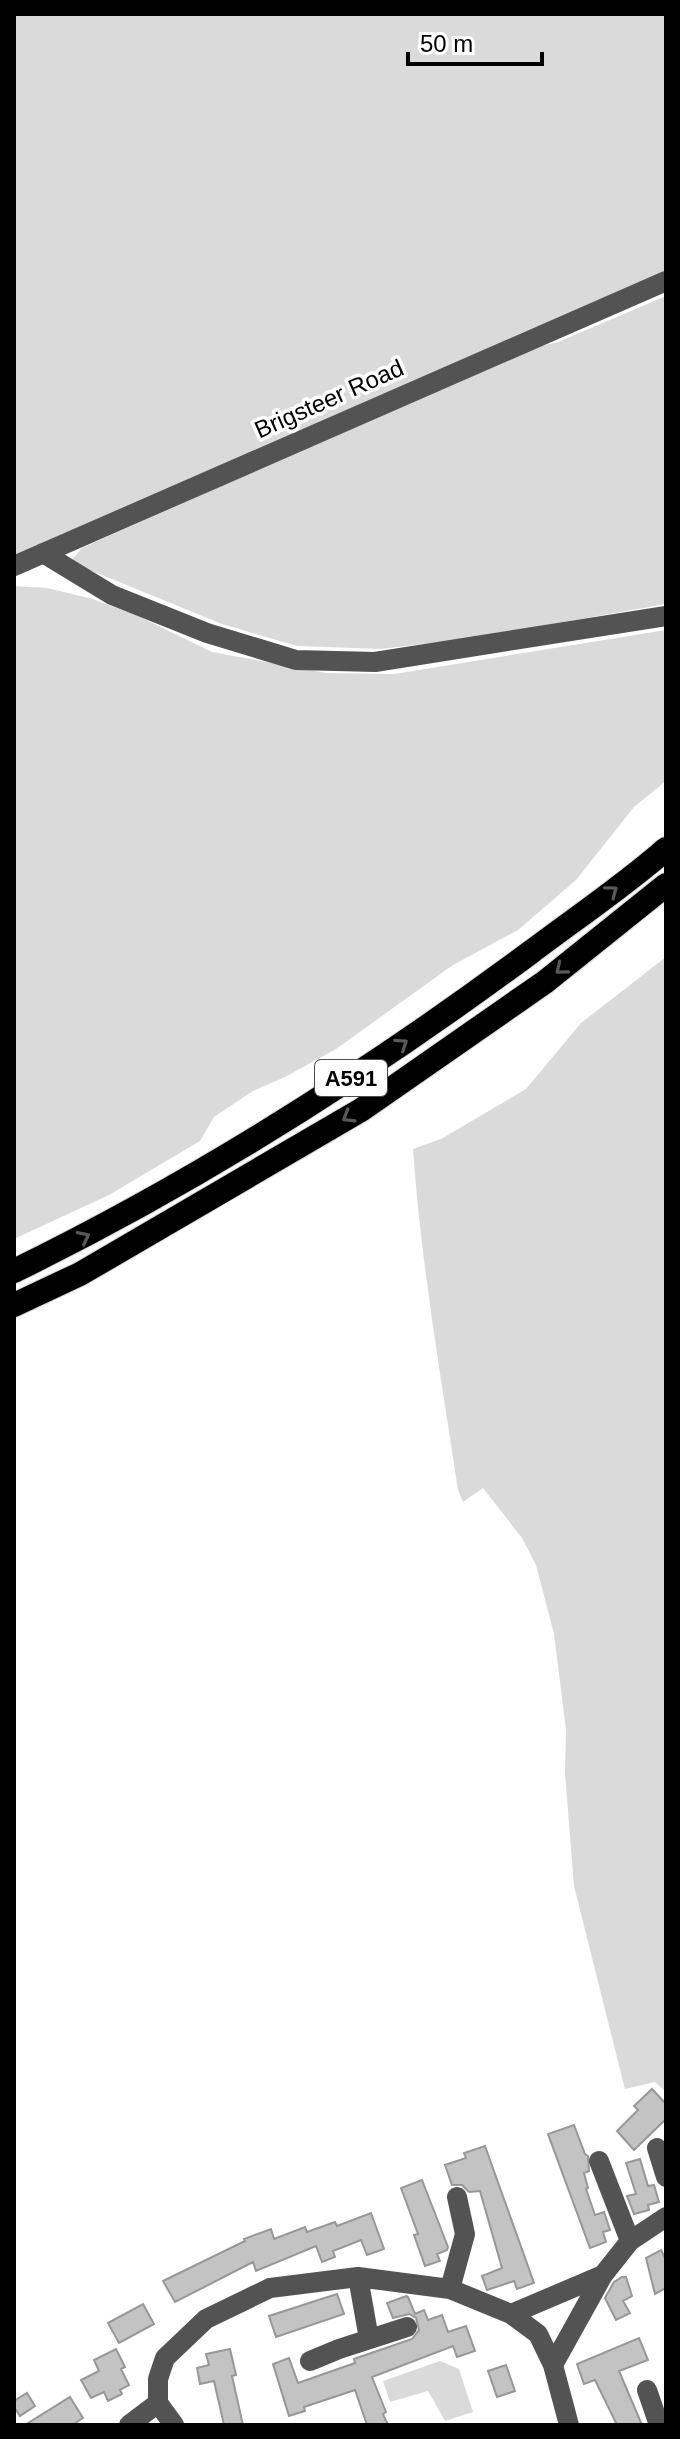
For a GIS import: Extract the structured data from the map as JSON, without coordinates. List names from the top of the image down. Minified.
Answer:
{"streets":{"highway":["A591"],"street":["Brigsteer Road"]},"scale_bar":"50 m"}
